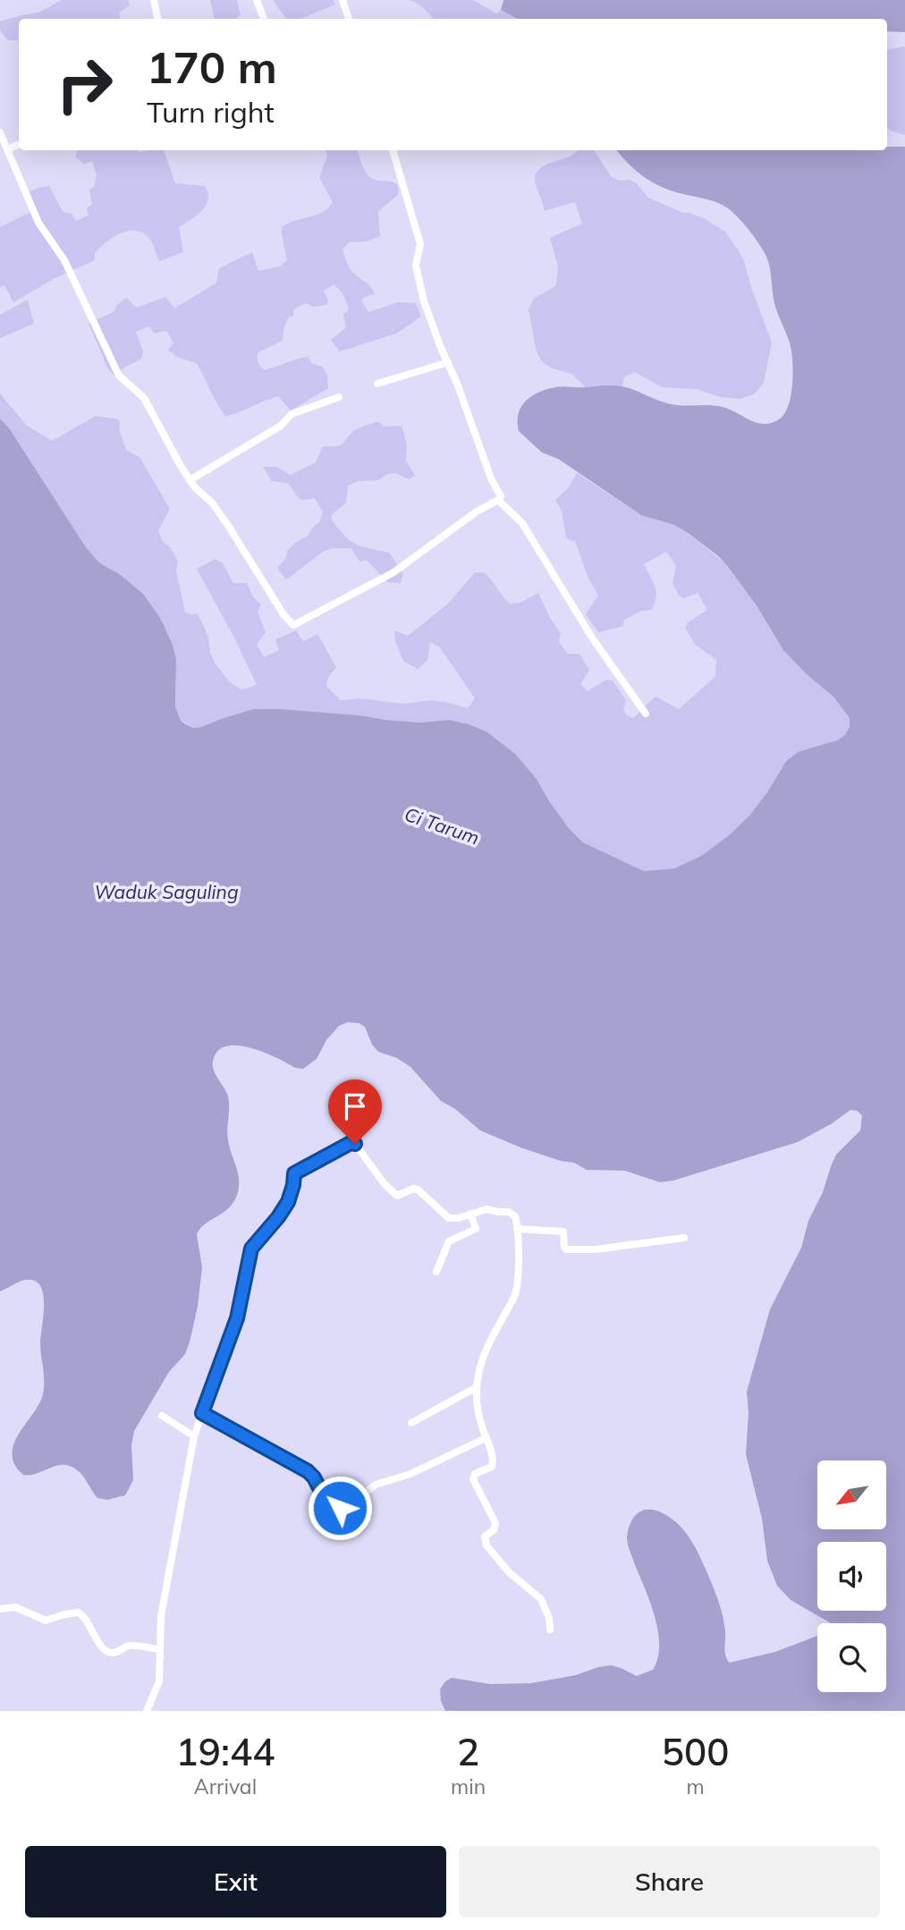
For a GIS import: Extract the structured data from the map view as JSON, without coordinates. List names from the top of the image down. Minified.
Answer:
{"water":["Ci Tarum","Waduk Saguling"],"north":"bottom left","page":{"turn":["170 m","Turn right"],"eta":["19:44","Arrival","2","min","500","m"],"buttons":["Exit","Share"]}}
